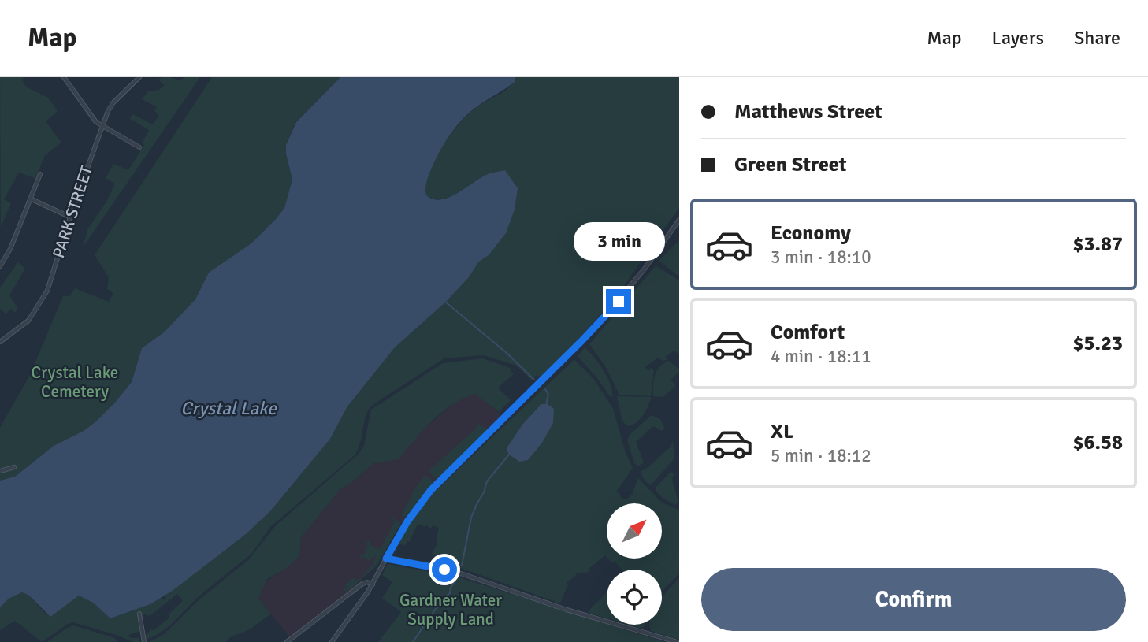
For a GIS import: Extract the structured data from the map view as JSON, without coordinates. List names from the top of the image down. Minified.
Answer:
{"streets":{"street":["PARK STREET"]},"water":["Crystal Lake"],"parks":["Crystal Lake Cemetery","Gardner Water Supply Land"],"north":"top right","page":{"header":"Map","nav":["Map","Layers","Share"],"banner":["Matthews Street","Green Street"],"list":[{"name":"Economy","note":"3 min · 18:10","value":"$3.87"},{"name":"Comfort","note":"4 min · 18:11","value":"$5.23"},{"name":"XL","note":"5 min · 18:12","value":"$6.58"}],"bubble":"3 min","buttons":"Confirm"}}
